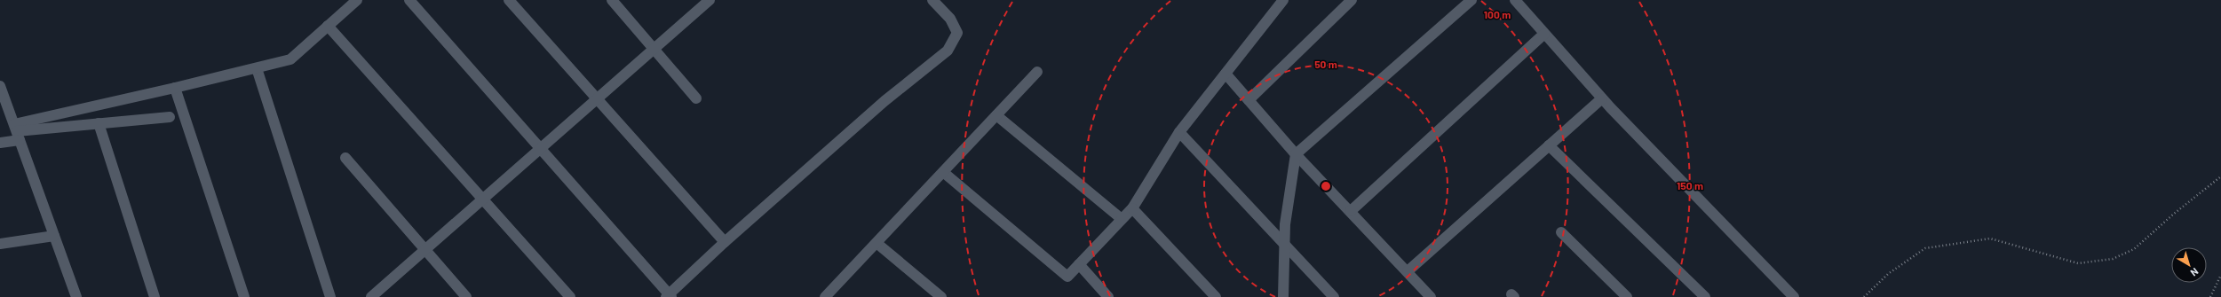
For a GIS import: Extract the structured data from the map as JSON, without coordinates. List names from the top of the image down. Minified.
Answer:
{"north":"bottom right","rings":["100 m","50 m","150 m"]}
